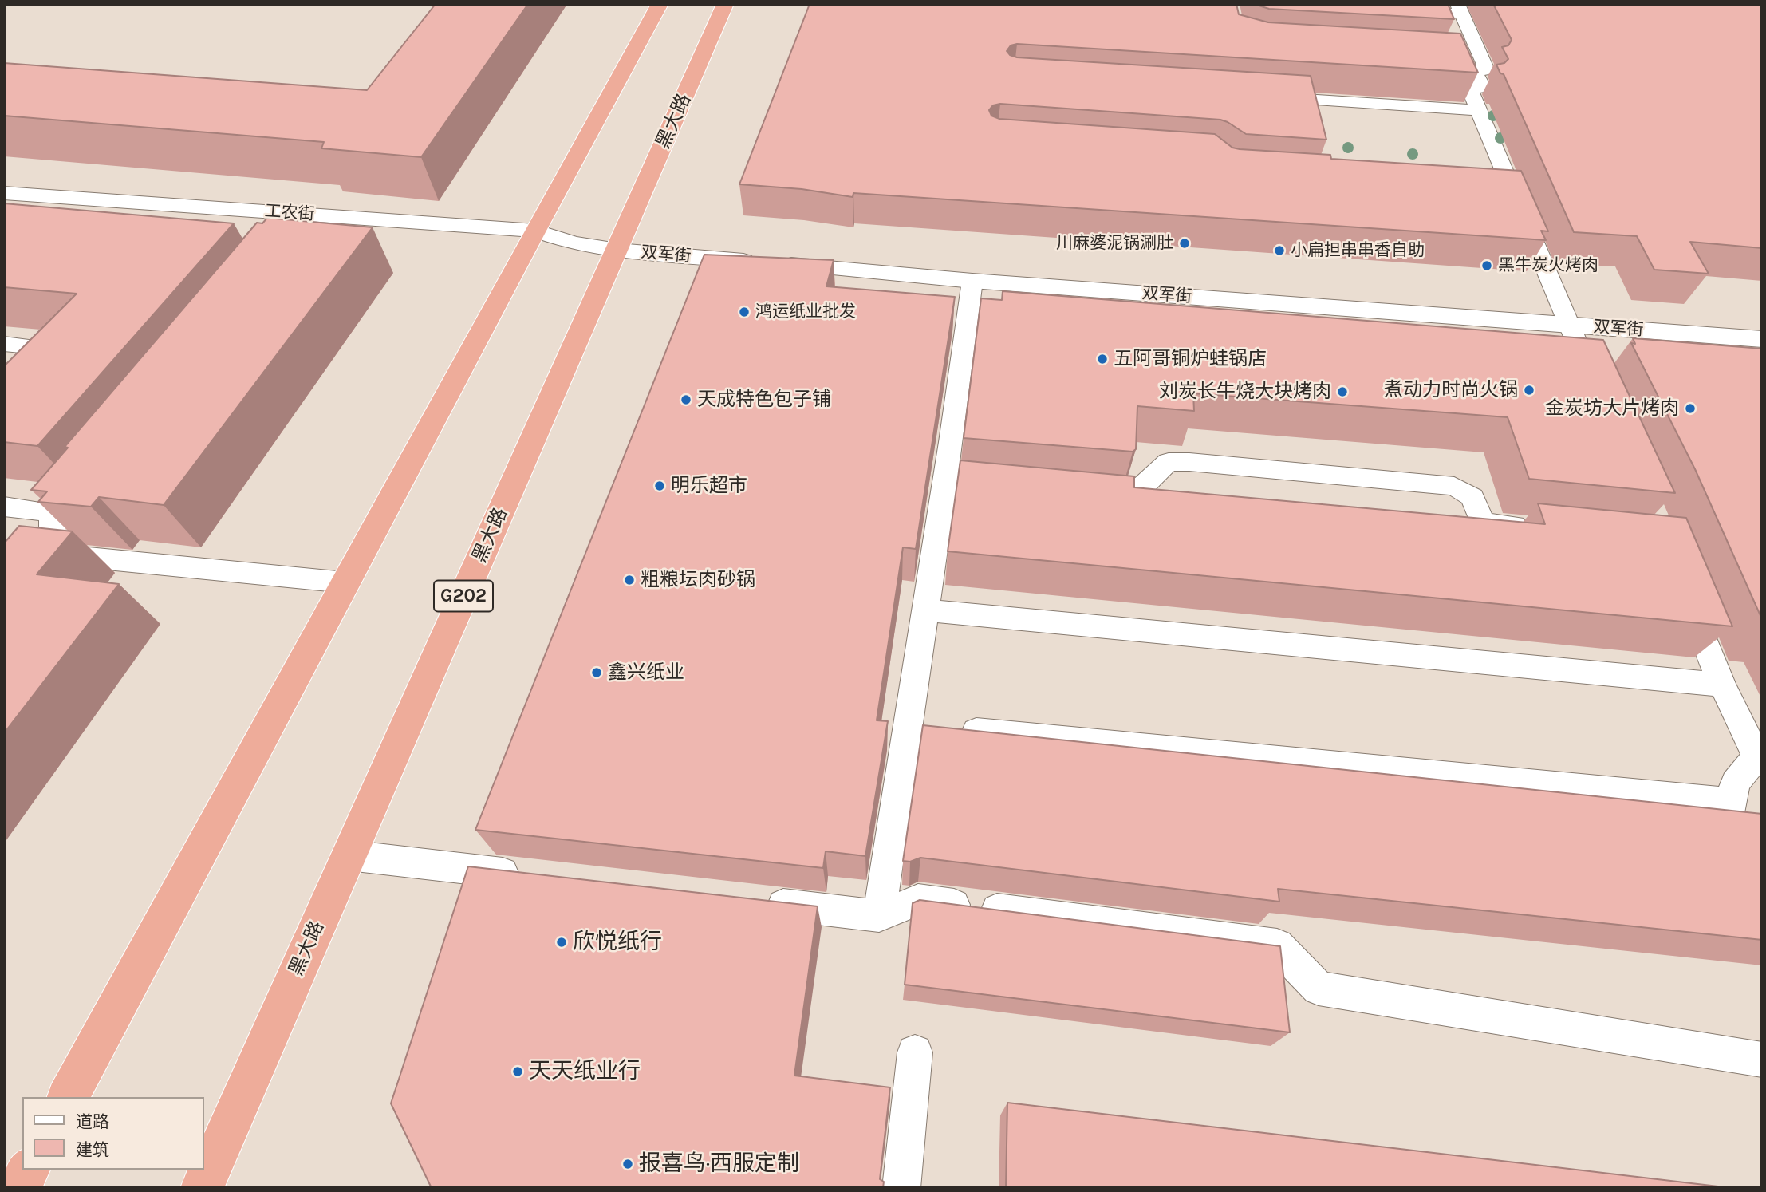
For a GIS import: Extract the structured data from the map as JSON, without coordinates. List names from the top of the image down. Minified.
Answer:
{"streets":{"highway":["黑大路","G202"],"street":["工农街","双军街"]},"crossings":[["黑大路","双军街"],["工农街","双军街"]],"places":["川麻婆泥锅涮肚","小扁担串串香自助","黑牛炭火烤肉","鸿运纸业批发","五阿哥铜炉蛙锅店","煮动力时尚火锅","刘炭长牛烧大块烤肉","天成特色包子铺","金炭坊大片烤肉","明乐超市","粗粮坛肉砂锅","鑫兴纸业","欣悦纸行","天天纸业行","报喜鸟·西服定制"],"legend":["道路","建筑"]}
